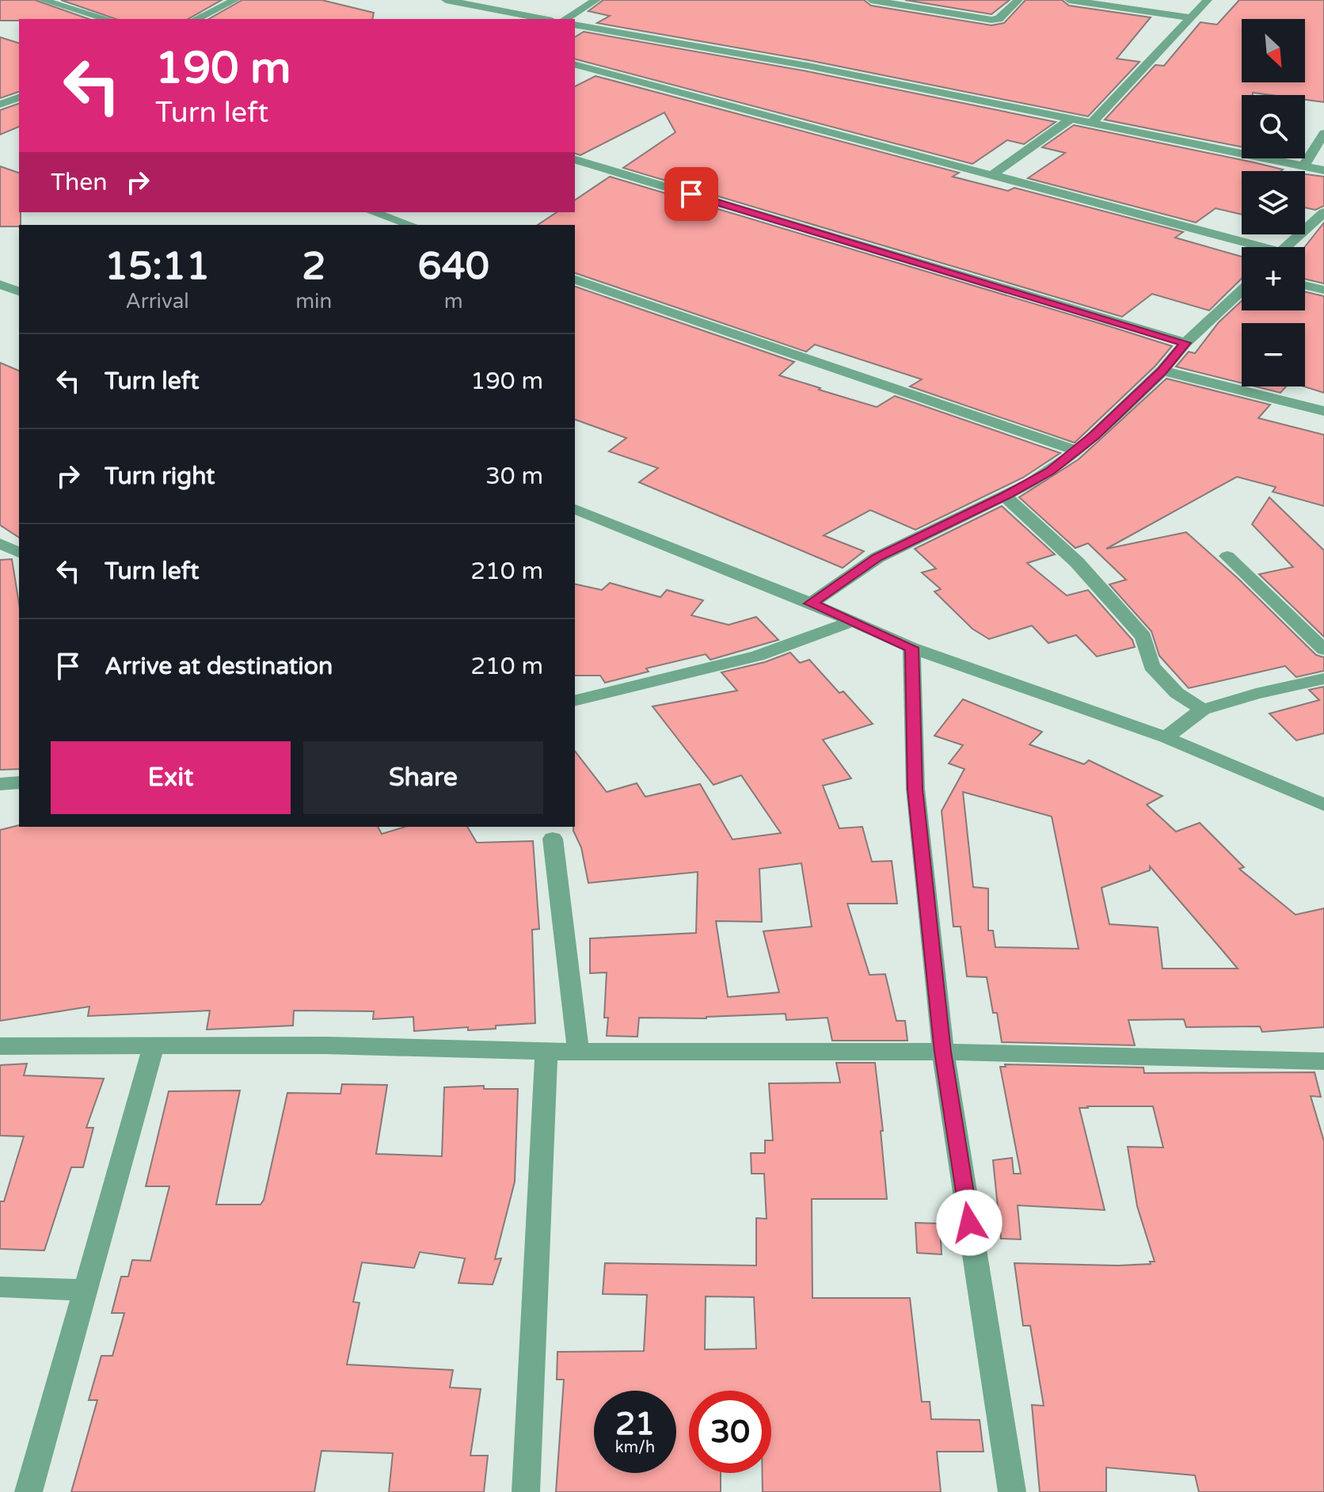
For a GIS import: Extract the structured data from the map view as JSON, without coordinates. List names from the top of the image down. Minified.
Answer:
{"north":"bottom right","page":{"map_buttons":["+","−"],"turn":["190 m","Turn left"],"then":"Then","eta":["15:11","Arrival","2","min","640","m"],"list":[{"name":"Turn left","value":"190 m"},{"name":"Turn right","value":"30 m"},{"name":"Turn left","value":"210 m"},{"name":"Arrive at destination","value":"210 m"}],"buttons":["Exit","Share"],"speed":"21 km/h","limit":"30"}}
